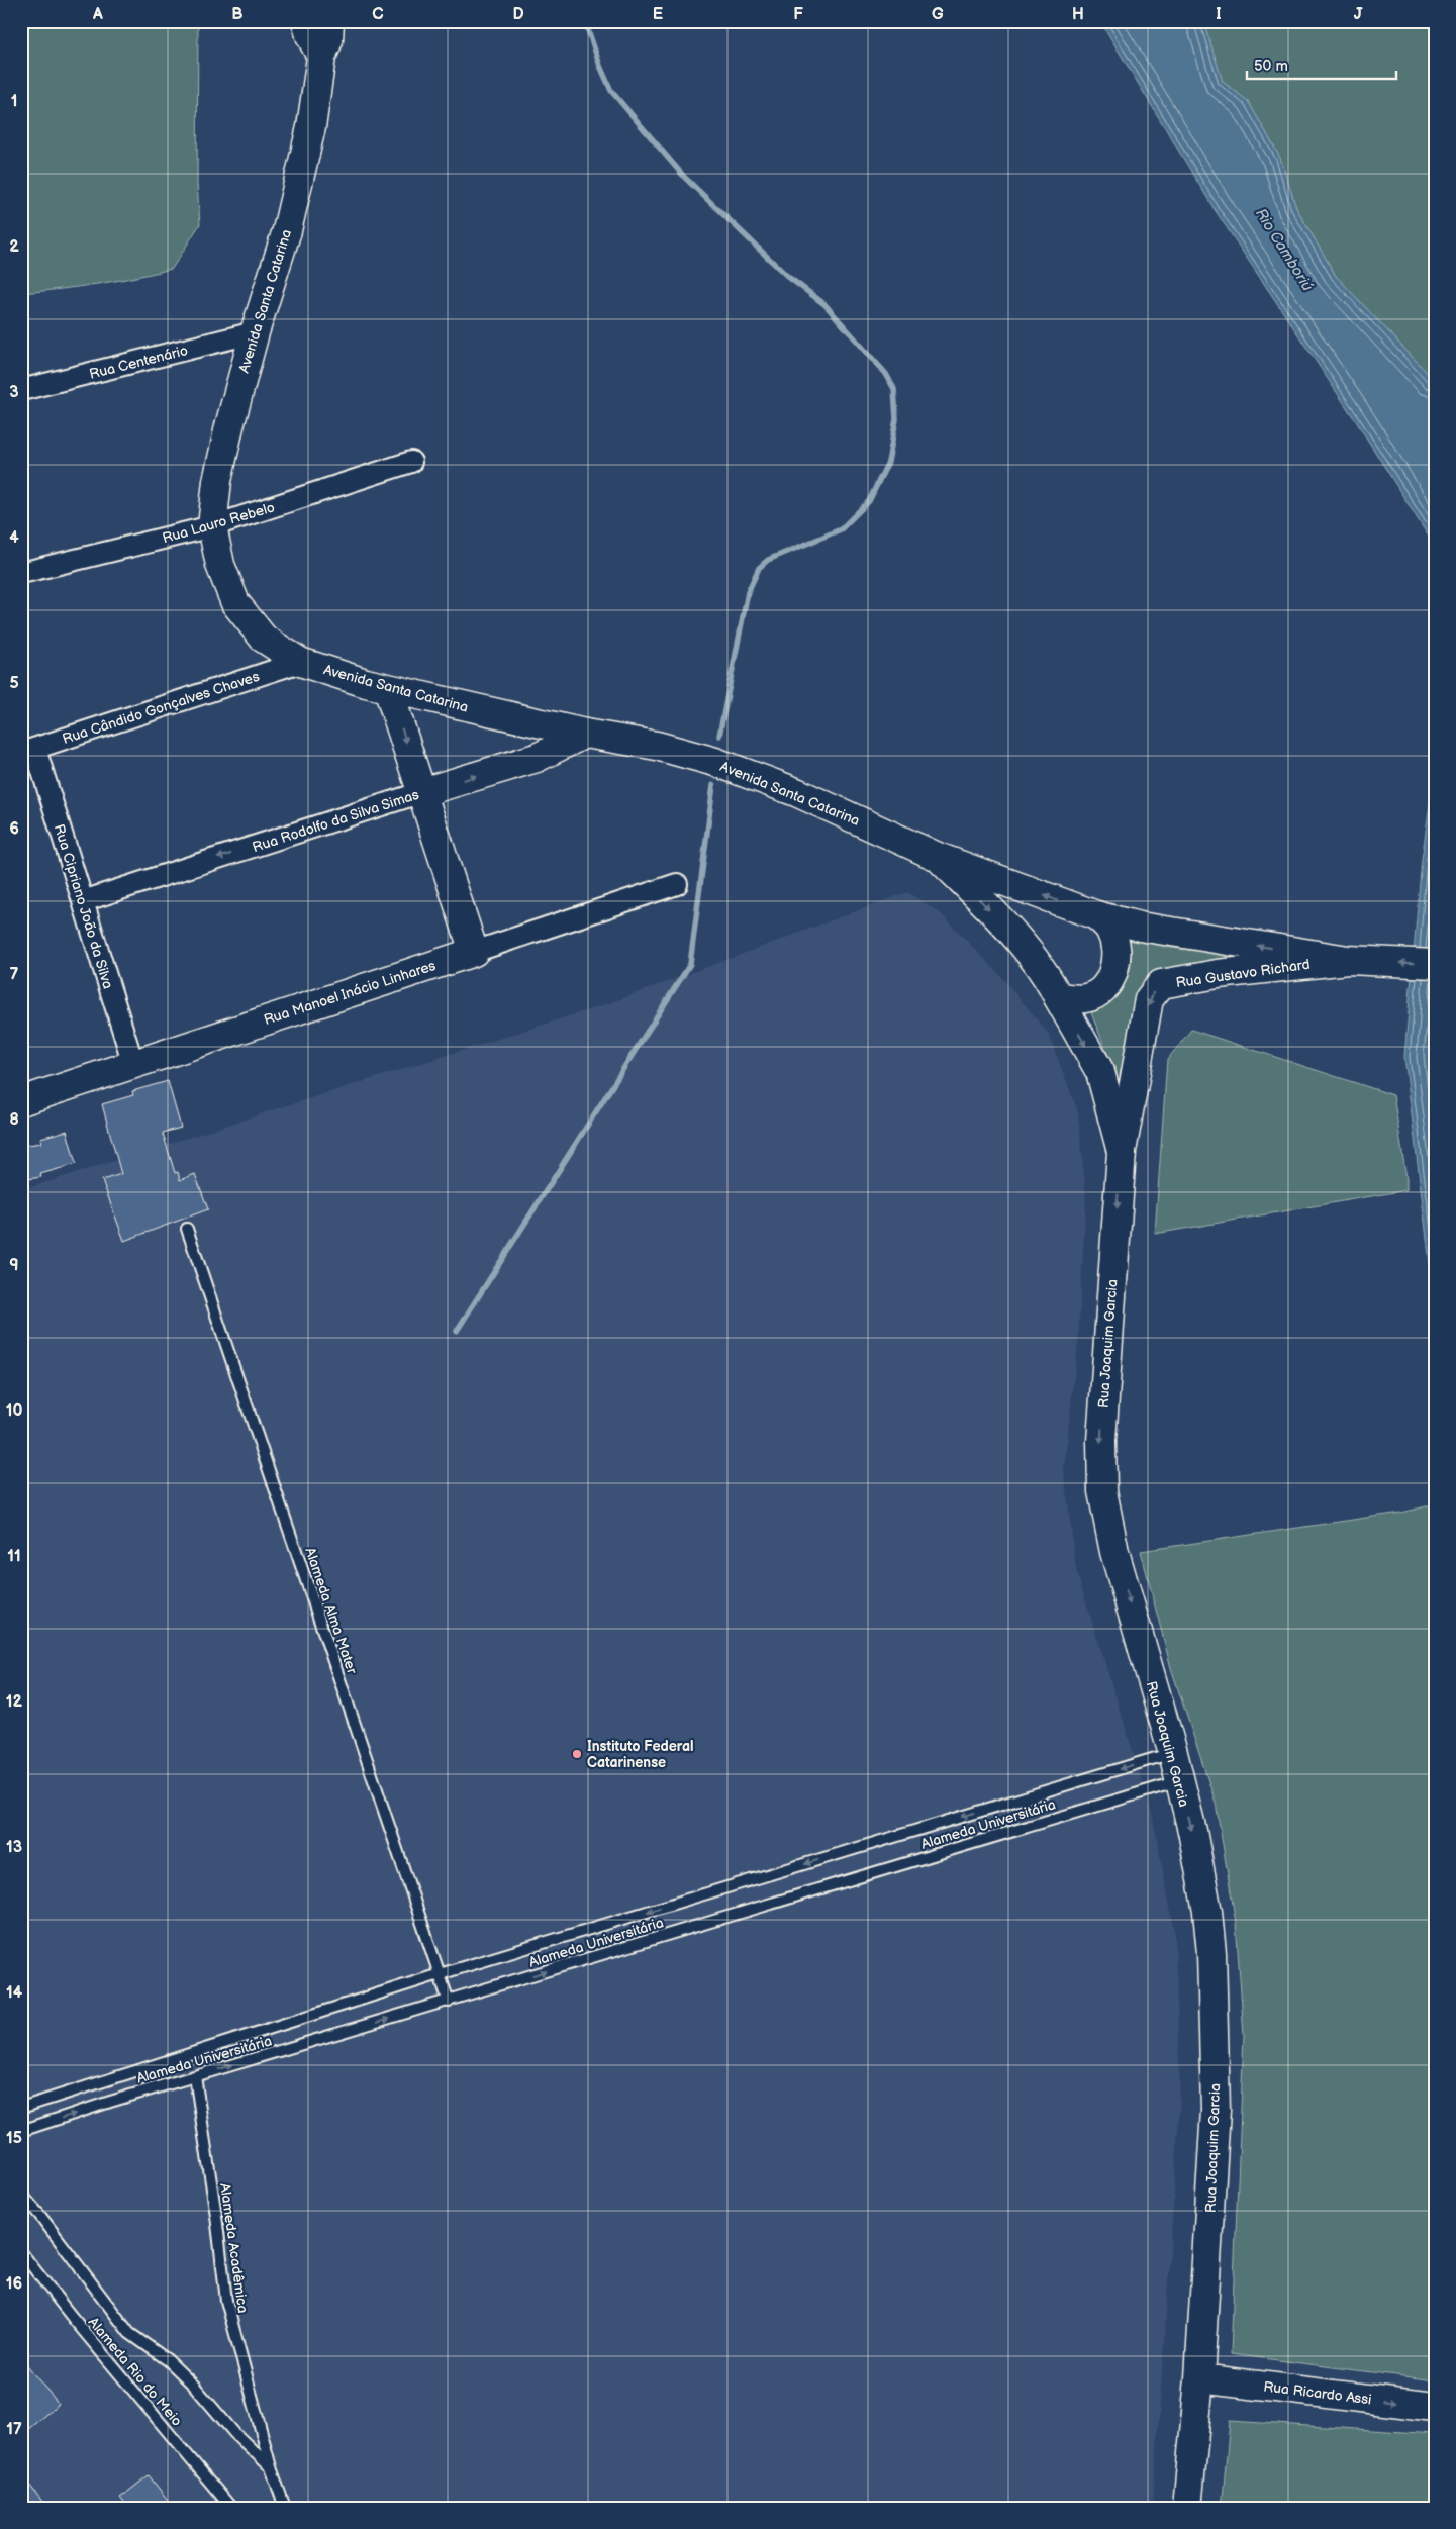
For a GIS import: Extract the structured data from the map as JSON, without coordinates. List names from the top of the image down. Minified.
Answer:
{"streets":{"main road":["Avenida Santa Catarina","Rua Rodolfo da Silva Simas","Rua Gustavo Richard","Rua Manoel Inácio Linhares","Rua Joaquim Garcia","Rua Ricardo Assi"],"street":["Rua Centenário","Rua Lauro Rebelo","Rua Cândido Gonçalves Chaves","Rua Cipriano João da Silva"],"lane":["Alameda Alma Mater","Alameda Universitária","Alameda Acadêmica","Alameda Rio do Meio"]},"crossings":[["Avenida Santa Catarina","Rua Centenário"],["Avenida Santa Catarina","Rua Lauro Rebelo"],["Avenida Santa Catarina","Rua Cândido Gonçalves Chaves"],["Avenida Santa Catarina","Rua Rodolfo da Silva Simas"],["Avenida Santa Catarina","Rua Gustavo Richard"],["Avenida Santa Catarina","Rua Joaquim Garcia"],["Rua Cândido Gonçalves Chaves","Rua Cipriano João da Silva"],["Rua Rodolfo da Silva Simas","Rua Cipriano João da Silva"],["Rua Cipriano João da Silva","Rua Manoel Inácio Linhares"],["Rua Gustavo Richard","Rua Joaquim Garcia"],["Rua Joaquim Garcia","Alameda Universitária"],["Rua Joaquim Garcia","Rua Ricardo Assi"],["Alameda Alma Mater","Alameda Universitária"],["Alameda Universitária","Alameda Acadêmica"]],"one_way":["Rua Gustavo Richard","Rua Joaquim Garcia","Rua Ricardo Assi"],"water":["Rio Camboriú"],"places":["Instituto Federal Catarinense"],"scale_bar":"50 m","grid":{"columns":["A","B","C","D","E","F","G","H","I","J"],"rows":["1","2","3","4","5","6","7","8","9","10","11","12","13","14","15","16","17"]}}
